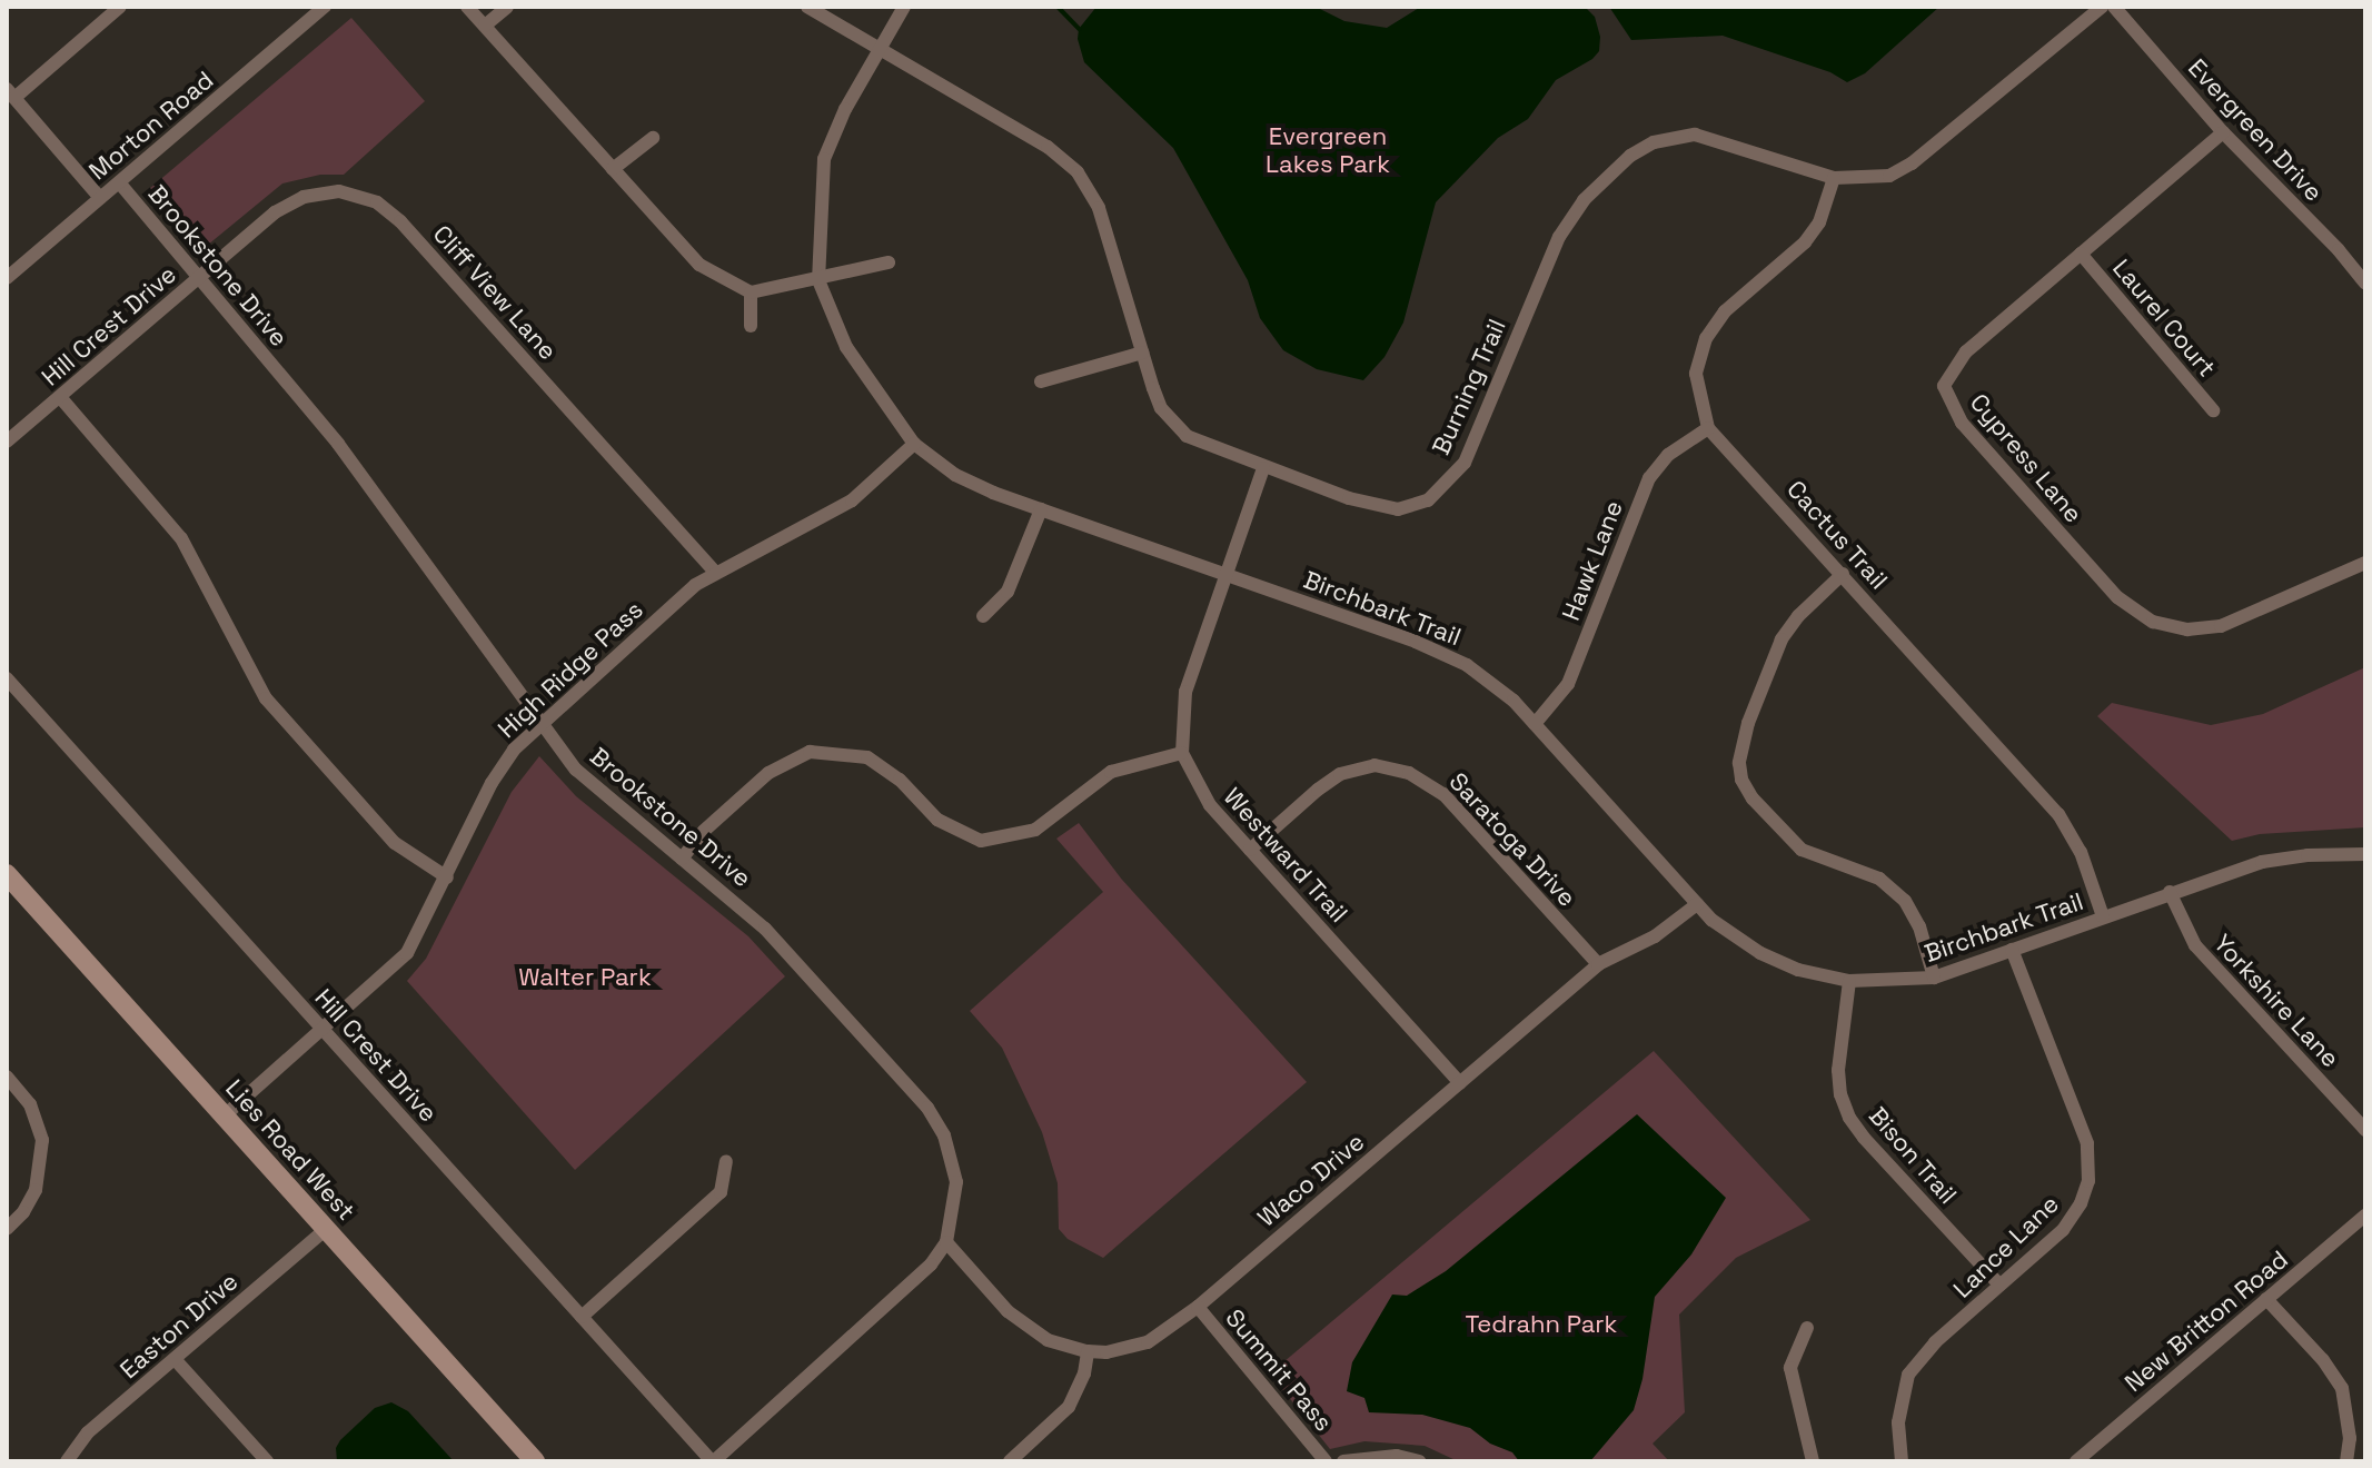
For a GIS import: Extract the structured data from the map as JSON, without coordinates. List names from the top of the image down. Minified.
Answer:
{"streets":{"street":["Morton Road","Evergreen Drive","Brookstone Drive","Cliff View Lane","Laurel Court","Hill Crest Drive","Burning Trail","Cypress Lane","Cactus Trail","Hawk Lane","Birchbark Trail","High Ridge Pass","Saratoga Drive","Westward Trail","Yorkshire Lane","Lies Road West","Bison Trail","Waco Drive","Lance Lane","New Britton Road","Easton Drive","Summit Pass"]},"crossings":[["Morton Road","Brookstone Drive"],["Evergreen Drive","Cypress Lane"],["Brookstone Drive","Cliff View Lane"],["Brookstone Drive","Hill Crest Drive"],["Brookstone Drive","High Ridge Pass"],["Brookstone Drive","Waco Drive"],["Cliff View Lane","Hill Crest Drive"],["Cliff View Lane","High Ridge Pass"],["Laurel Court","Cypress Lane"],["Hill Crest Drive","High Ridge Pass"],["Burning Trail","Birchbark Trail"],["Burning Trail","Westward Trail"],["Cactus Trail","Hawk Lane"],["Cactus Trail","Birchbark Trail"],["Hawk Lane","Birchbark Trail"],["Birchbark Trail","High Ridge Pass"],["Birchbark Trail","Westward Trail"],["Birchbark Trail","Yorkshire Lane"],["Birchbark Trail","Bison Trail"],["Birchbark Trail","Waco Drive"],["Birchbark Trail","Lance Lane"],["High Ridge Pass","Lies Road West"],["Saratoga Drive","Westward Trail"],["Saratoga Drive","Waco Drive"],["Westward Trail","Waco Drive"],["Lies Road West","Easton Drive"],["Bison Trail","Lance Lane"],["Waco Drive","Summit Pass"]],"parks":["Evergreen Lakes Park","Walter Park","Tedrahn Park"]}
